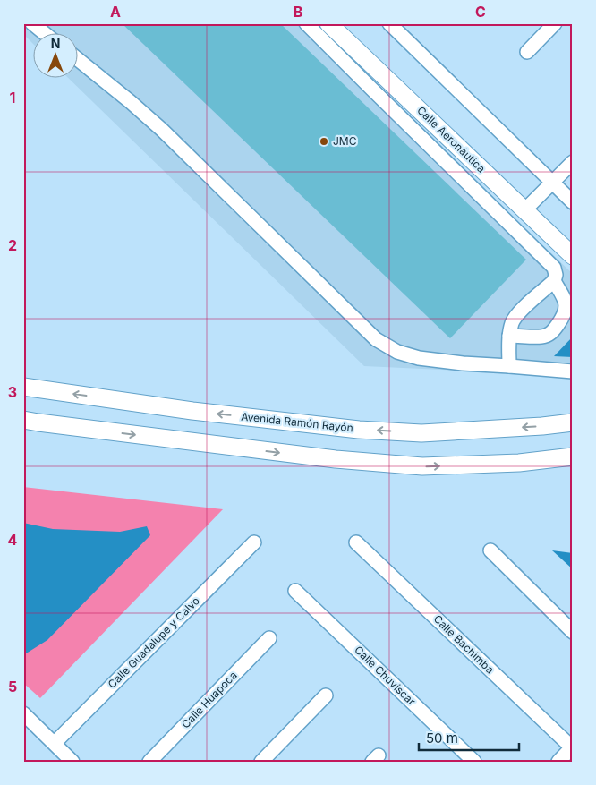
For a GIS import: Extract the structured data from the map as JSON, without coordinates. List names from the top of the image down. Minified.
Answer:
{"streets":{"main road":["Calle Aeronáutica","Avenida Ramón Rayón"],"street":["Calle Guadalupe y Calvo","Calle Bachimba","Calle Chuvíscar","Calle Huapoca"]},"places":["JMC"],"scale_bar":"50 m","north":"top","grid":{"columns":["A","B","C"],"rows":["1","2","3","4","5"]}}
